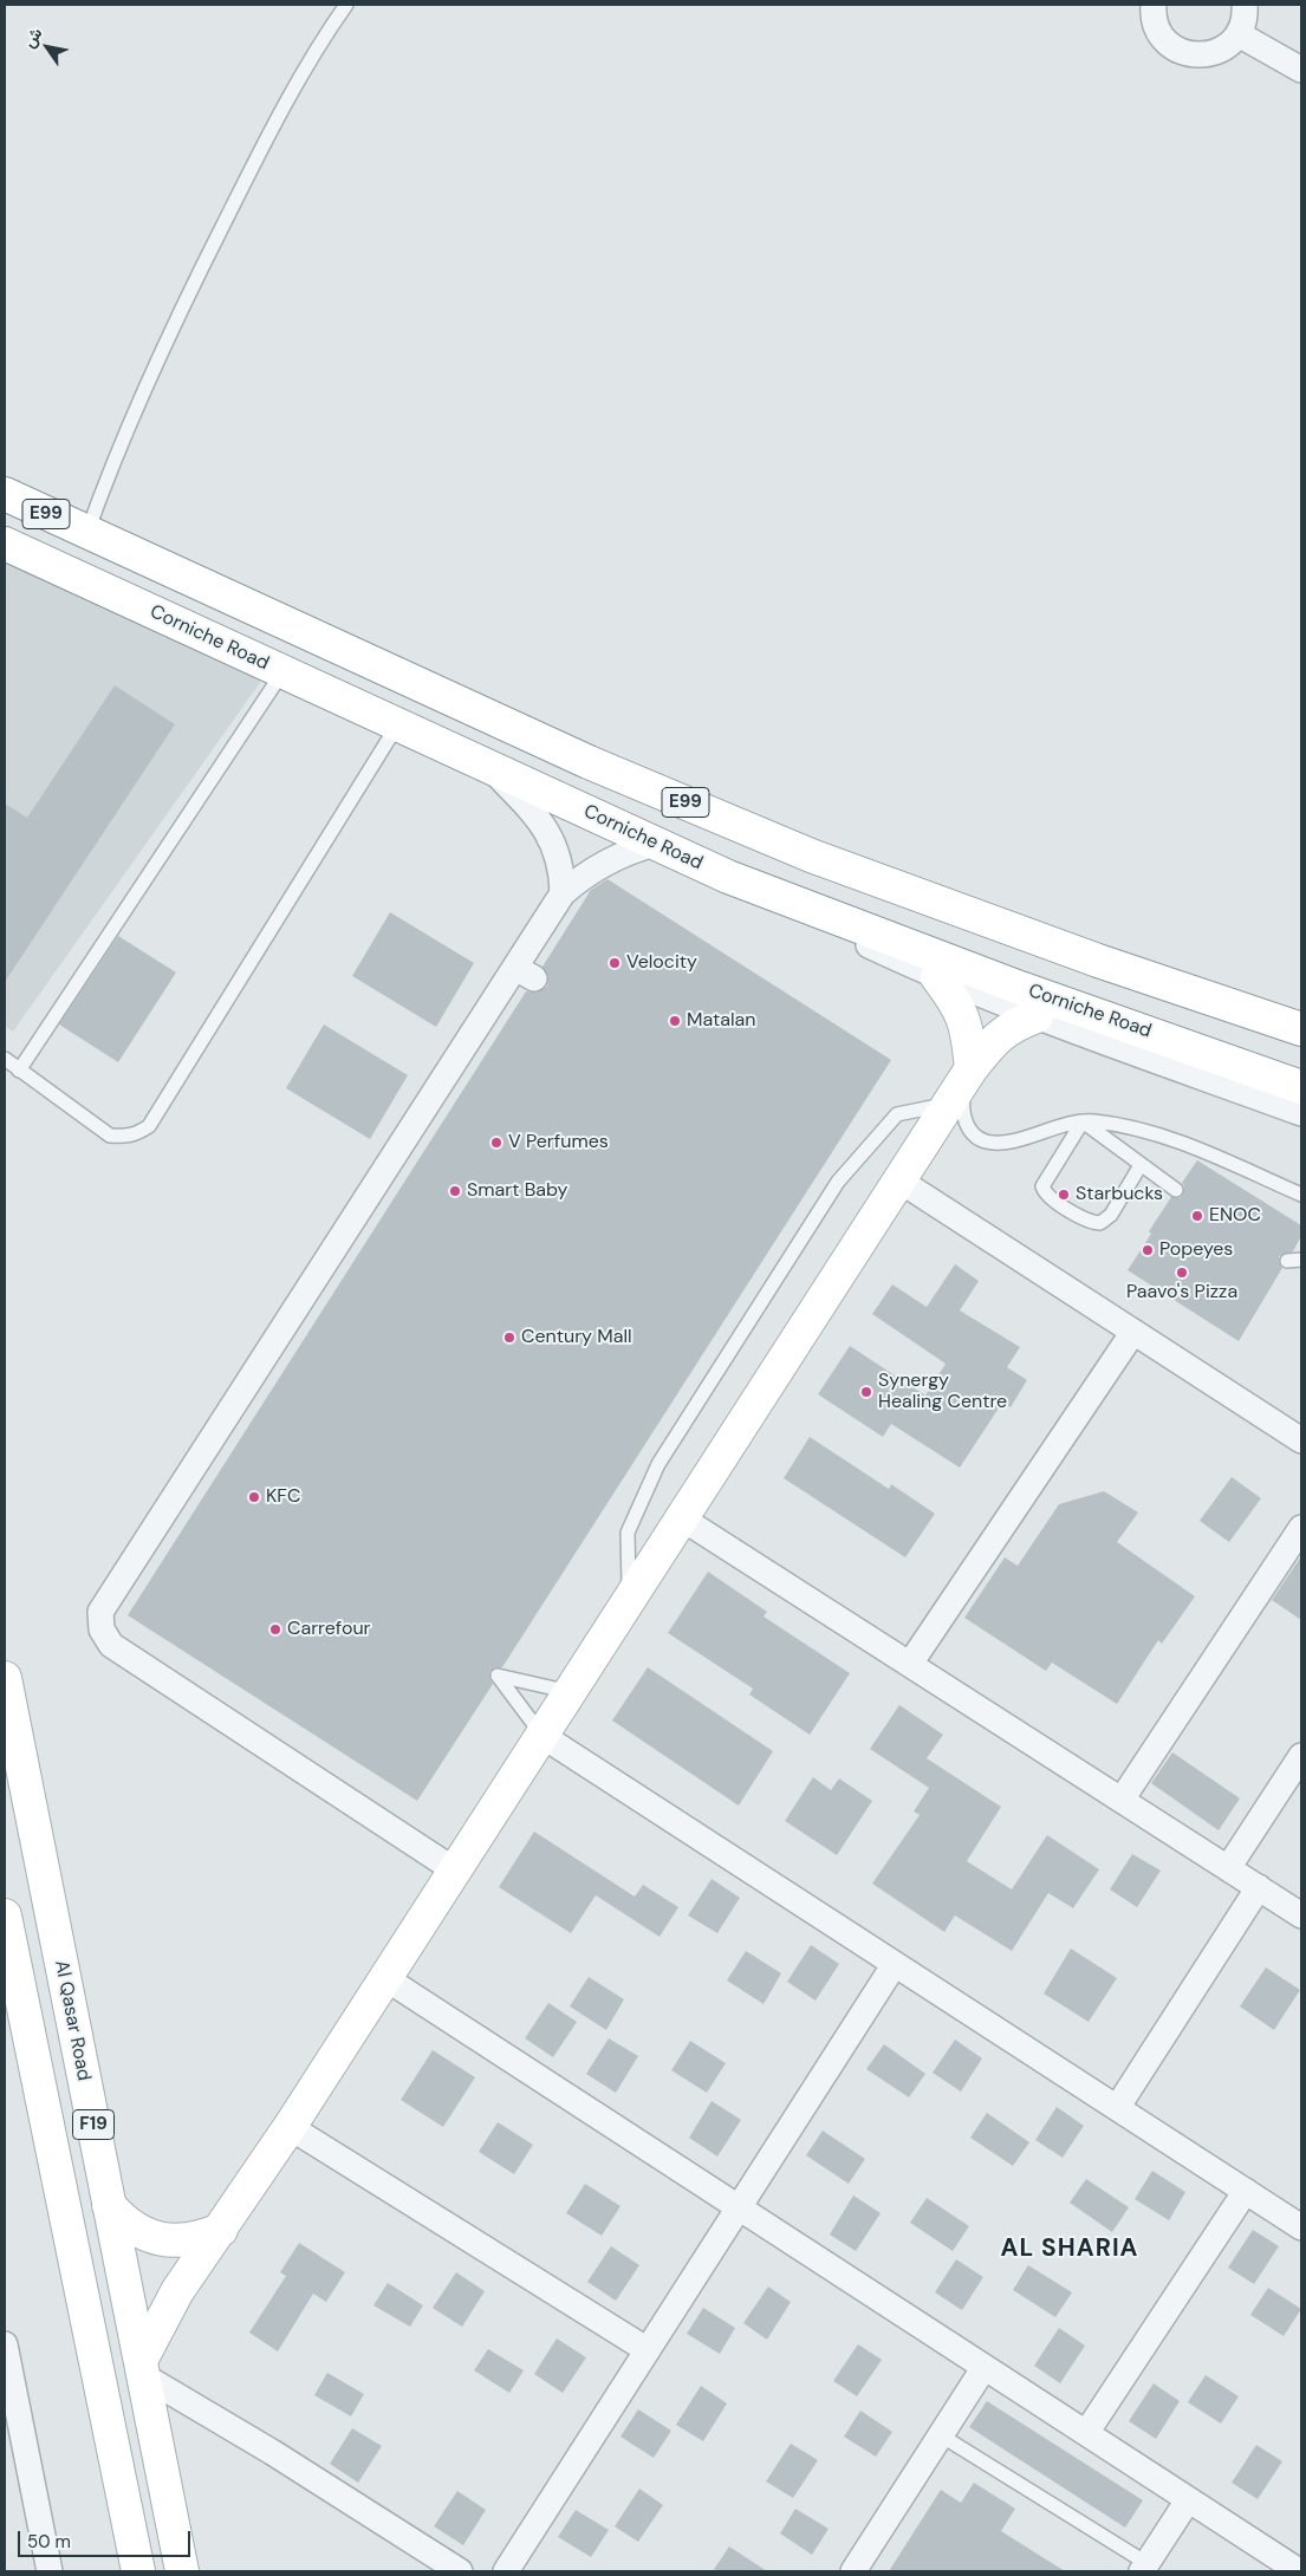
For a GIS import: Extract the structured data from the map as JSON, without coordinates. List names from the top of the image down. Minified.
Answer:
{"streets":{"main road":["E99","Corniche Road","Al Qasar Road","F19"]},"districts":["AL SHARIA"],"places":["Velocity","Matalan","V Perfumes","Smart Baby","Starbucks","ENOC","Popeyes","Paavo's Pizza","Century Mall","Synergy Healing Centre","KFC","Carrefour"],"scale_bar":"50 m","north":"top left"}
